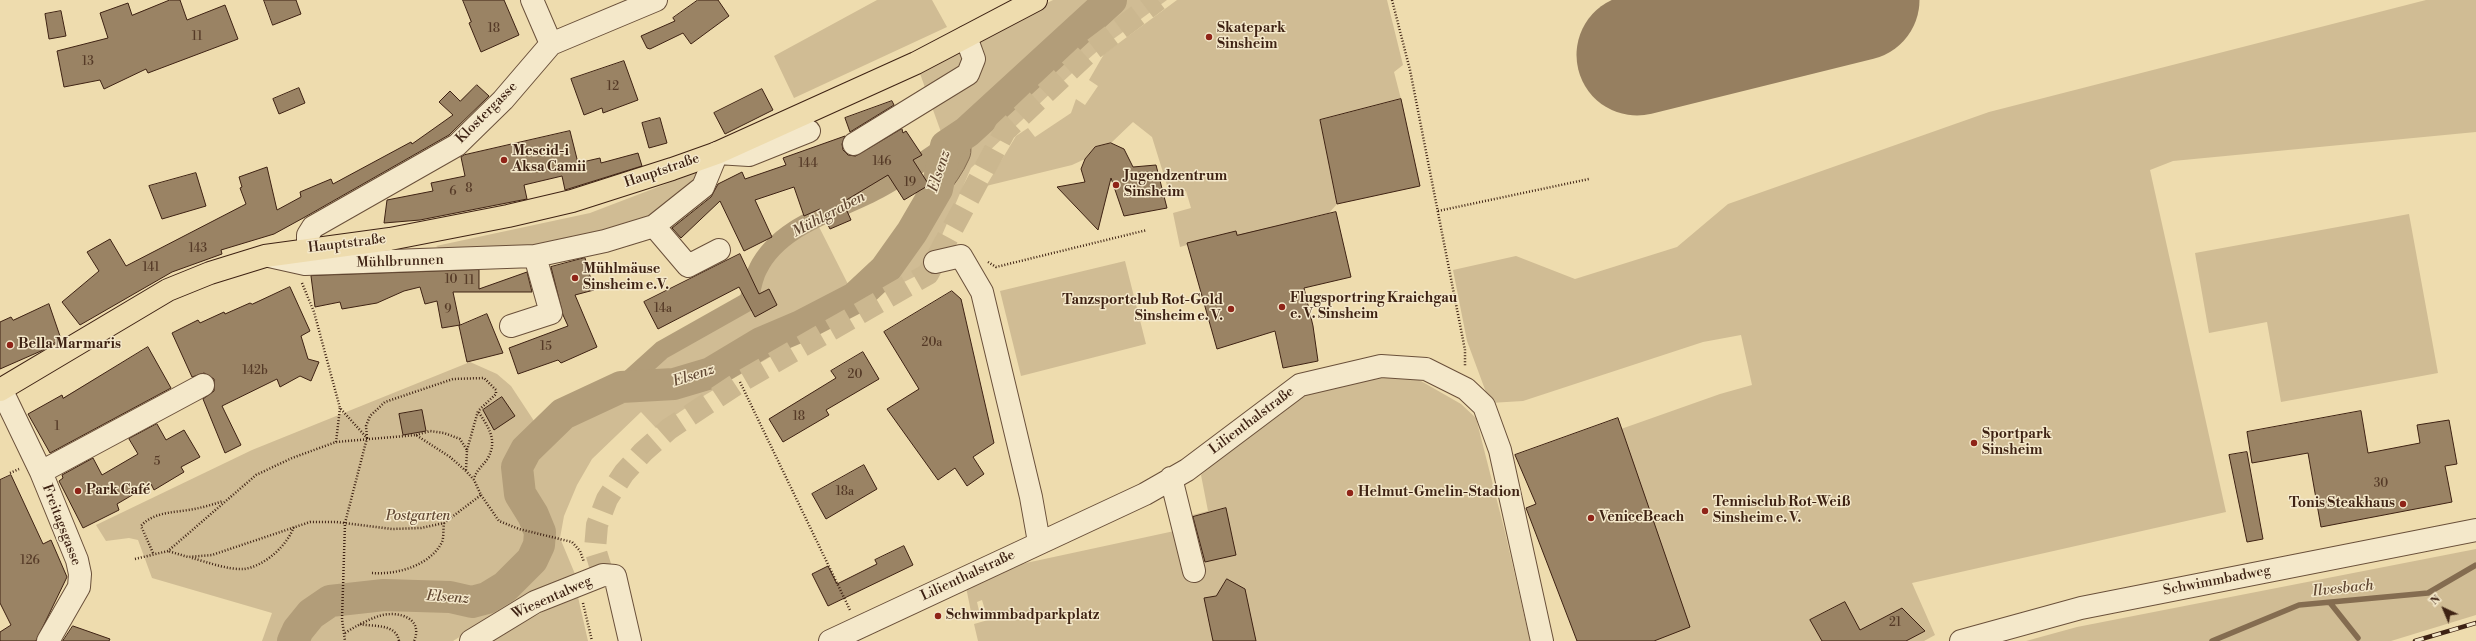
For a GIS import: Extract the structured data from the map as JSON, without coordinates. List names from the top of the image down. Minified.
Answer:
{"streets":{"main road":["Hauptstraße"],"street":["Klostergasse","Mühlbrunnen","Lilienthalstraße","Freitagsgasse","Schwimmbadweg","Wiesentalweg"]},"crossings":[["Klostergasse","Hauptstraße"],["Hauptstraße","Mühlbrunnen"],["Hauptstraße","Freitagsgasse"]],"water":["Elsenz","Mühlgraben","Ilvesbach"],"parks":["Postgarten"],"places":["Skatepark Sinsheim","Mescid-i Aksa Camii","Jugendzentrum Sinsheim","Mühlmäuse Sinsheim e.V.","Flugsportring Kraichgau e. V. Sinsheim","Tanzsportclub Rot-Gold Sinsheim e. V.","Bella Marmaris","Sportpark Sinsheim","Park Café","Helmut-Gmelin-Stadion","Tonis Steakhaus","Tennisclub Rot-Weiß Sinsheim e. V.","VeniceBeach","Schwimmbadparkplatz"],"house_numbers":["18","11","13","12","146","144","19","8","6","143","141","10","11","14a","9","20a","15","142b","20","18","1","5","30","18a","126","21"],"north":"top left"}
